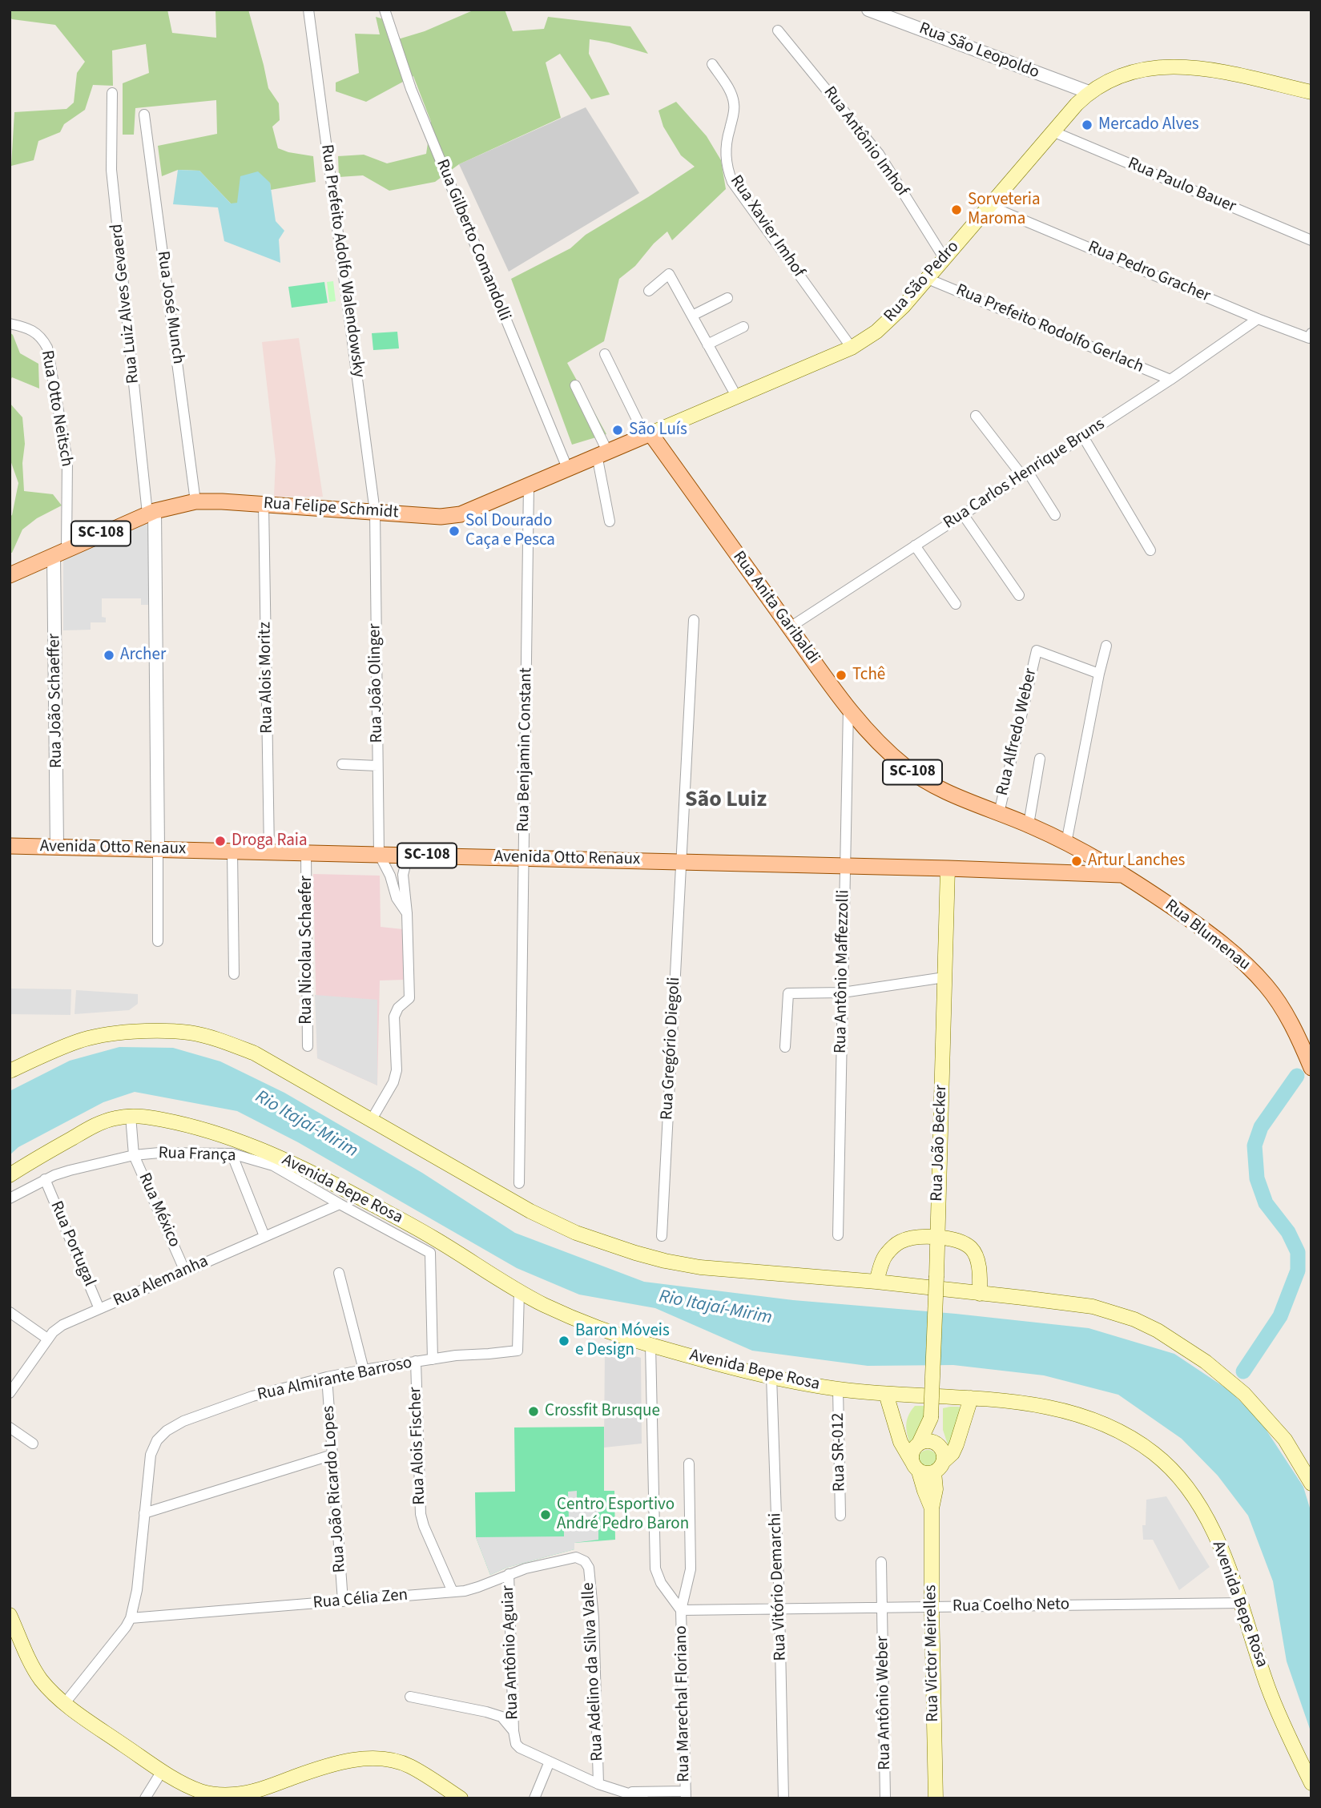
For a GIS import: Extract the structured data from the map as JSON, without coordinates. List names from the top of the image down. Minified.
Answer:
{"streets":{"main road":["Rua São Pedro","Rua Felipe Schmidt","SC-108","Rua Anita Garibaldi","Avenida Otto Renaux","Rua Blumenau","Rua João Becker","Avenida Bepe Rosa","Rua Victor Meirelles"],"street":["Rua São Leopoldo","Rua Antônio Imhof","Rua Paulo Bauer","Rua Xavier Imhof","Rua Gilberto Comandolli","Rua Prefeito Adolfo Walendowsky","Rua Pedro Gracher","Rua Luiz Alves Gevaerd","Rua José Munch","Rua Prefeito Rodolfo Gerlach","Rua Otto Neitsch","Rua Carlos Henrique Bruns","Rua Alois Moritz","Rua João Olinger","Rua João Schaeffer","Rua Alfredo Weber","Rua Benjamin Constant","Rua Nicolau Schaefer","Rua Antônio Maffezzolli","Rua Gregório Diegoli","Rua França","Rua México","Rua Portugal","Rua Alemanha","Rua Almirante Barroso","Rua Alois Fischer","Rua SR-012","Rua João Ricardo Lopes","Rua Vitório Demarchi","Rua Célia Zen","Rua Coelho Neto","Rua Antônio Aguiar","Rua Adelino da Silva Valle","Rua Antônio Weber","Rua Marechal Floriano"]},"crossings":[["Rua São Leopoldo","Rua São Pedro"],["Rua Antônio Imhof","Rua São Pedro"],["Rua Paulo Bauer","Rua São Pedro"],["Rua Xavier Imhof","Rua São Pedro"],["Rua Gilberto Comandolli","Rua Felipe Schmidt"],["Rua Prefeito Adolfo Walendowsky","Rua Felipe Schmidt"],["Rua Prefeito Adolfo Walendowsky","Rua João Olinger"],["Rua Pedro Gracher","Rua São Pedro"],["Rua Pedro Gracher","Rua Carlos Henrique Bruns"],["Rua São Pedro","Rua Prefeito Rodolfo Gerlach"],["Rua São Pedro","Rua Felipe Schmidt"],["Rua São Pedro","Rua Anita Garibaldi"],["Rua Luiz Alves Gevaerd","Rua Felipe Schmidt"],["Rua José Munch","Rua Felipe Schmidt"],["Rua Prefeito Rodolfo Gerlach","Rua Carlos Henrique Bruns"],["Rua Otto Neitsch","Rua Felipe Schmidt"],["Rua Otto Neitsch","Rua João Schaeffer"],["Rua Carlos Henrique Bruns","Rua Anita Garibaldi"],["Rua Felipe Schmidt","Rua Anita Garibaldi"],["Rua Felipe Schmidt","Rua Alois Moritz"],["Rua Felipe Schmidt","Rua João Olinger"],["Rua Felipe Schmidt","Rua João Schaeffer"],["Rua Felipe Schmidt","Rua Benjamin Constant"],["Rua Anita Garibaldi","Rua Alfredo Weber"],["Rua Anita Garibaldi","Avenida Otto Renaux"],["Rua Anita Garibaldi","Rua Blumenau"],["Rua Anita Garibaldi","Rua Antônio Maffezzolli"],["Rua Alois Moritz","Avenida Otto Renaux"],["Rua João Olinger","Avenida Otto Renaux"],["Rua João Schaeffer","Avenida Otto Renaux"],["Rua Benjamin Constant","Avenida Otto Renaux"],["Avenida Otto Renaux","Rua Blumenau"],["Avenida Otto Renaux","Rua Nicolau Schaefer"],["Avenida Otto Renaux","Rua Antônio Maffezzolli"],["Avenida Otto Renaux","Rua Gregório Diegoli"],["Avenida Otto Renaux","Rua João Becker"],["Rua João Becker","Rua Victor Meirelles"],["Rua França","Rua México"],["Rua França","Rua Portugal"],["Rua França","Rua Alemanha"],["Rua França","Rua Almirante Barroso"],["Avenida Bepe Rosa","Rua México"],["Avenida Bepe Rosa","Rua Almirante Barroso"],["Avenida Bepe Rosa","Rua SR-012"],["Avenida Bepe Rosa","Rua Vitório Demarchi"],["Avenida Bepe Rosa","Rua Coelho Neto"],["Avenida Bepe Rosa","Rua Victor Meirelles"],["Rua México","Rua Alemanha"],["Rua Portugal","Rua Alemanha"],["Rua Almirante Barroso","Rua Alois Fischer"],["Rua Almirante Barroso","Rua João Ricardo Lopes"],["Rua Almirante Barroso","Rua Célia Zen"],["Rua Alois Fischer","Rua Célia Zen"],["Rua João Ricardo Lopes","Rua Célia Zen"],["Rua Vitório Demarchi","Rua Coelho Neto"],["Rua Célia Zen","Rua Antônio Aguiar"],["Rua Célia Zen","Rua Adelino da Silva Valle"],["Rua Coelho Neto","Rua Victor Meirelles"],["Rua Coelho Neto","Rua Antônio Weber"],["Rua Coelho Neto","Rua Marechal Floriano"]],"districts":["São Luiz"],"water":["Rio Itajaí-Mirim"],"places":["Mercado Alves","Sorveteria Maroma","São Luís","Sol Dourado Caça e Pesca","Archer","Tchê","Droga Raia","Artur Lanches","Baron Móveis e Design","Crossfit Brusque","Centro Esportivo André Pedro Baron"]}
